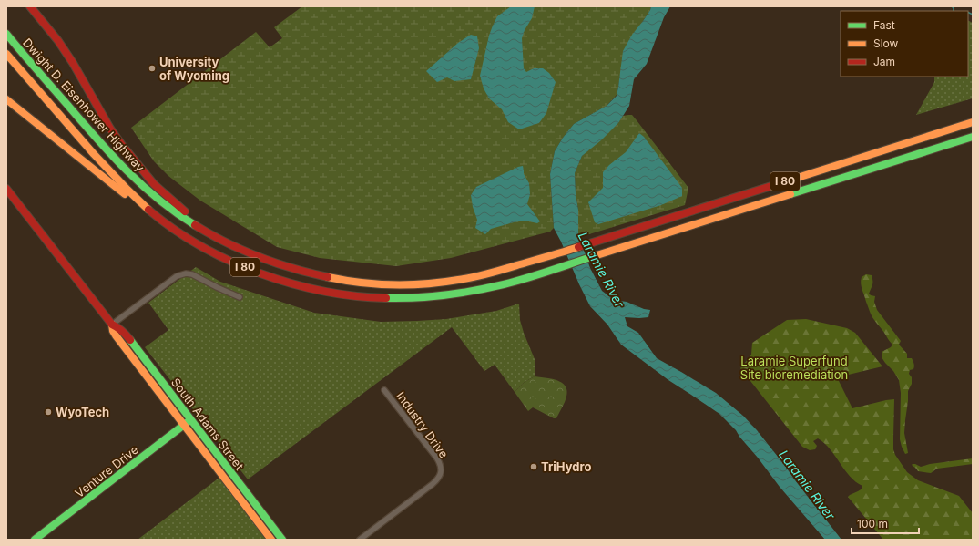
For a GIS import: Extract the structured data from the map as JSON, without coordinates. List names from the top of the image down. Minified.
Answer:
{"streets":{"main road":["Dwight D. Eisenhower Highway","I 80","South Adams Street","Venture Drive"],"street":["Industry Drive"]},"crossings":[["South Adams Street","Venture Drive"]],"water":["Laramie River"],"parks":["Laramie Superfund Site bioremediation"],"places":["University of Wyoming","WyoTech","TriHydro"],"legend":["Fast","Slow","Jam"],"scale_bar":"100 m"}
